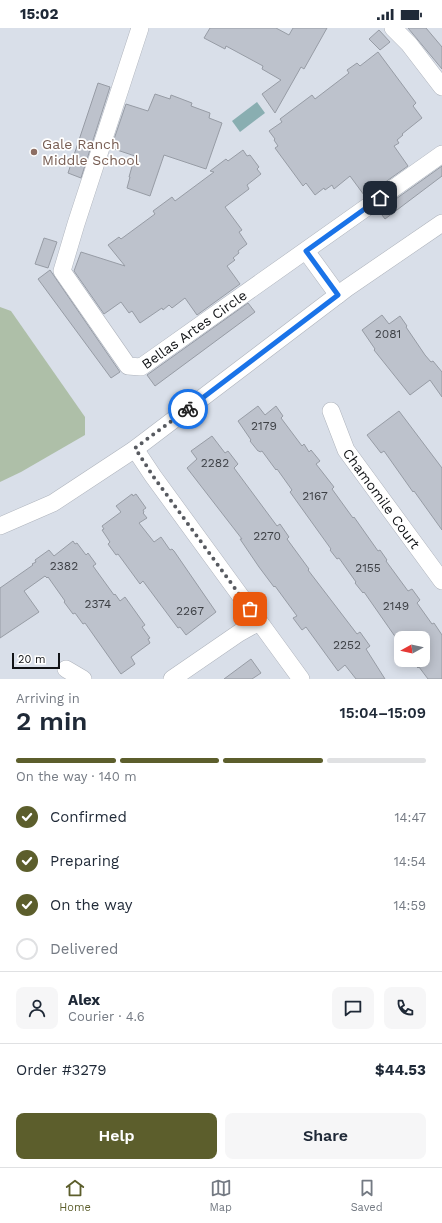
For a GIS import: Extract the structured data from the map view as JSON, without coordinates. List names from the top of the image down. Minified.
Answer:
{"streets":{"street":["Bellas Artes Circle","Chamomile Court"]},"places":["Gale Ranch Middle School"],"house_numbers":["2081","2179","2282","2167","2270","2382","2155","2374","2149","2267","2252"],"scale_bar":"20 m","north":"left","page":{"status":"15:02","scale":"20 m","heading":["2 min","Arriving in","15:04–15:09"],"panel":["Alex","Courier · 4.6","Order #3279","$44.53"],"bar":"On the way · 140 m","list":[["Confirmed","14:47"],["Preparing","14:54"],["On the way","14:59"],"Delivered"],"buttons":["Help","Share"],"tabs":["Home","Map","Saved"]}}
